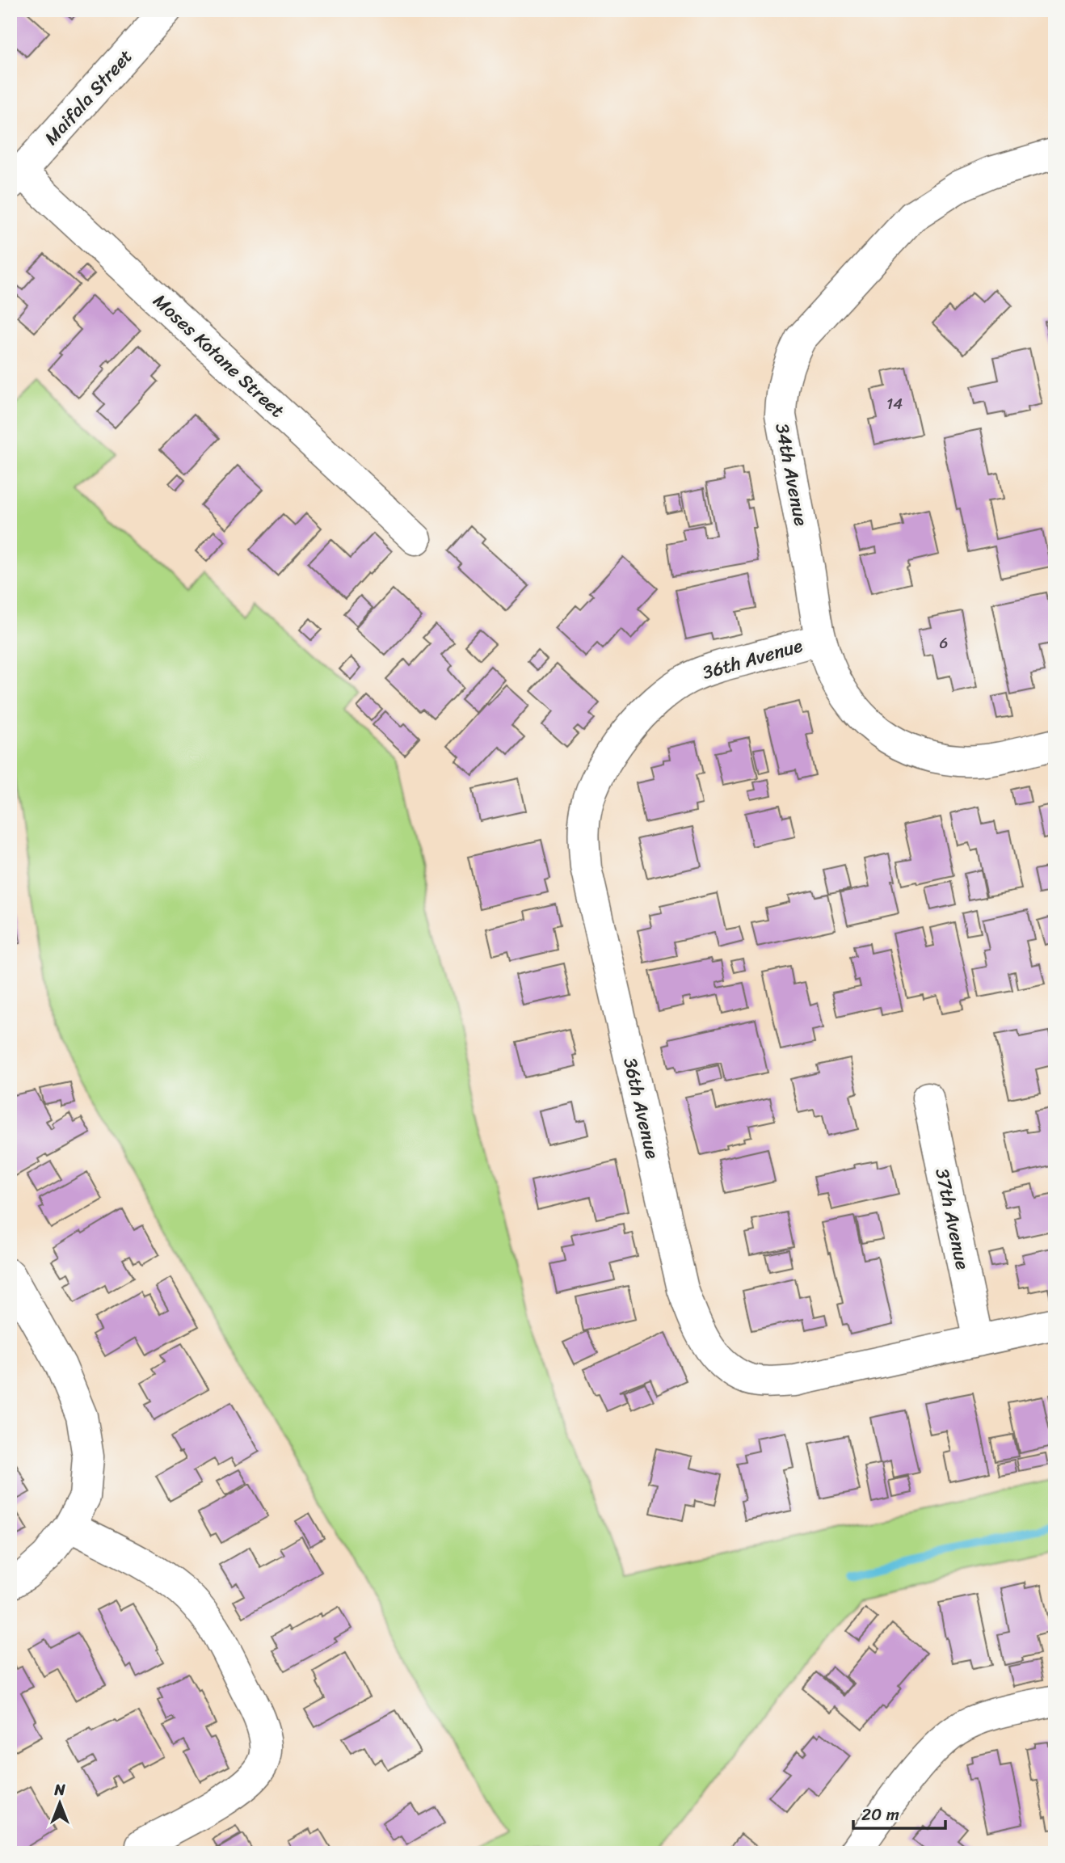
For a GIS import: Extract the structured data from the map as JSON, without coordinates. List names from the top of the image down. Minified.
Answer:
{"streets":{"street":["Maifala Street","Moses Kotane Street","34th Avenue","36th Avenue","37th Avenue"]},"crossings":[["Maifala Street","Moses Kotane Street"],["34th Avenue","36th Avenue"],["36th Avenue","37th Avenue"]],"house_numbers":["14","6"],"scale_bar":"20 m","north":"top"}
